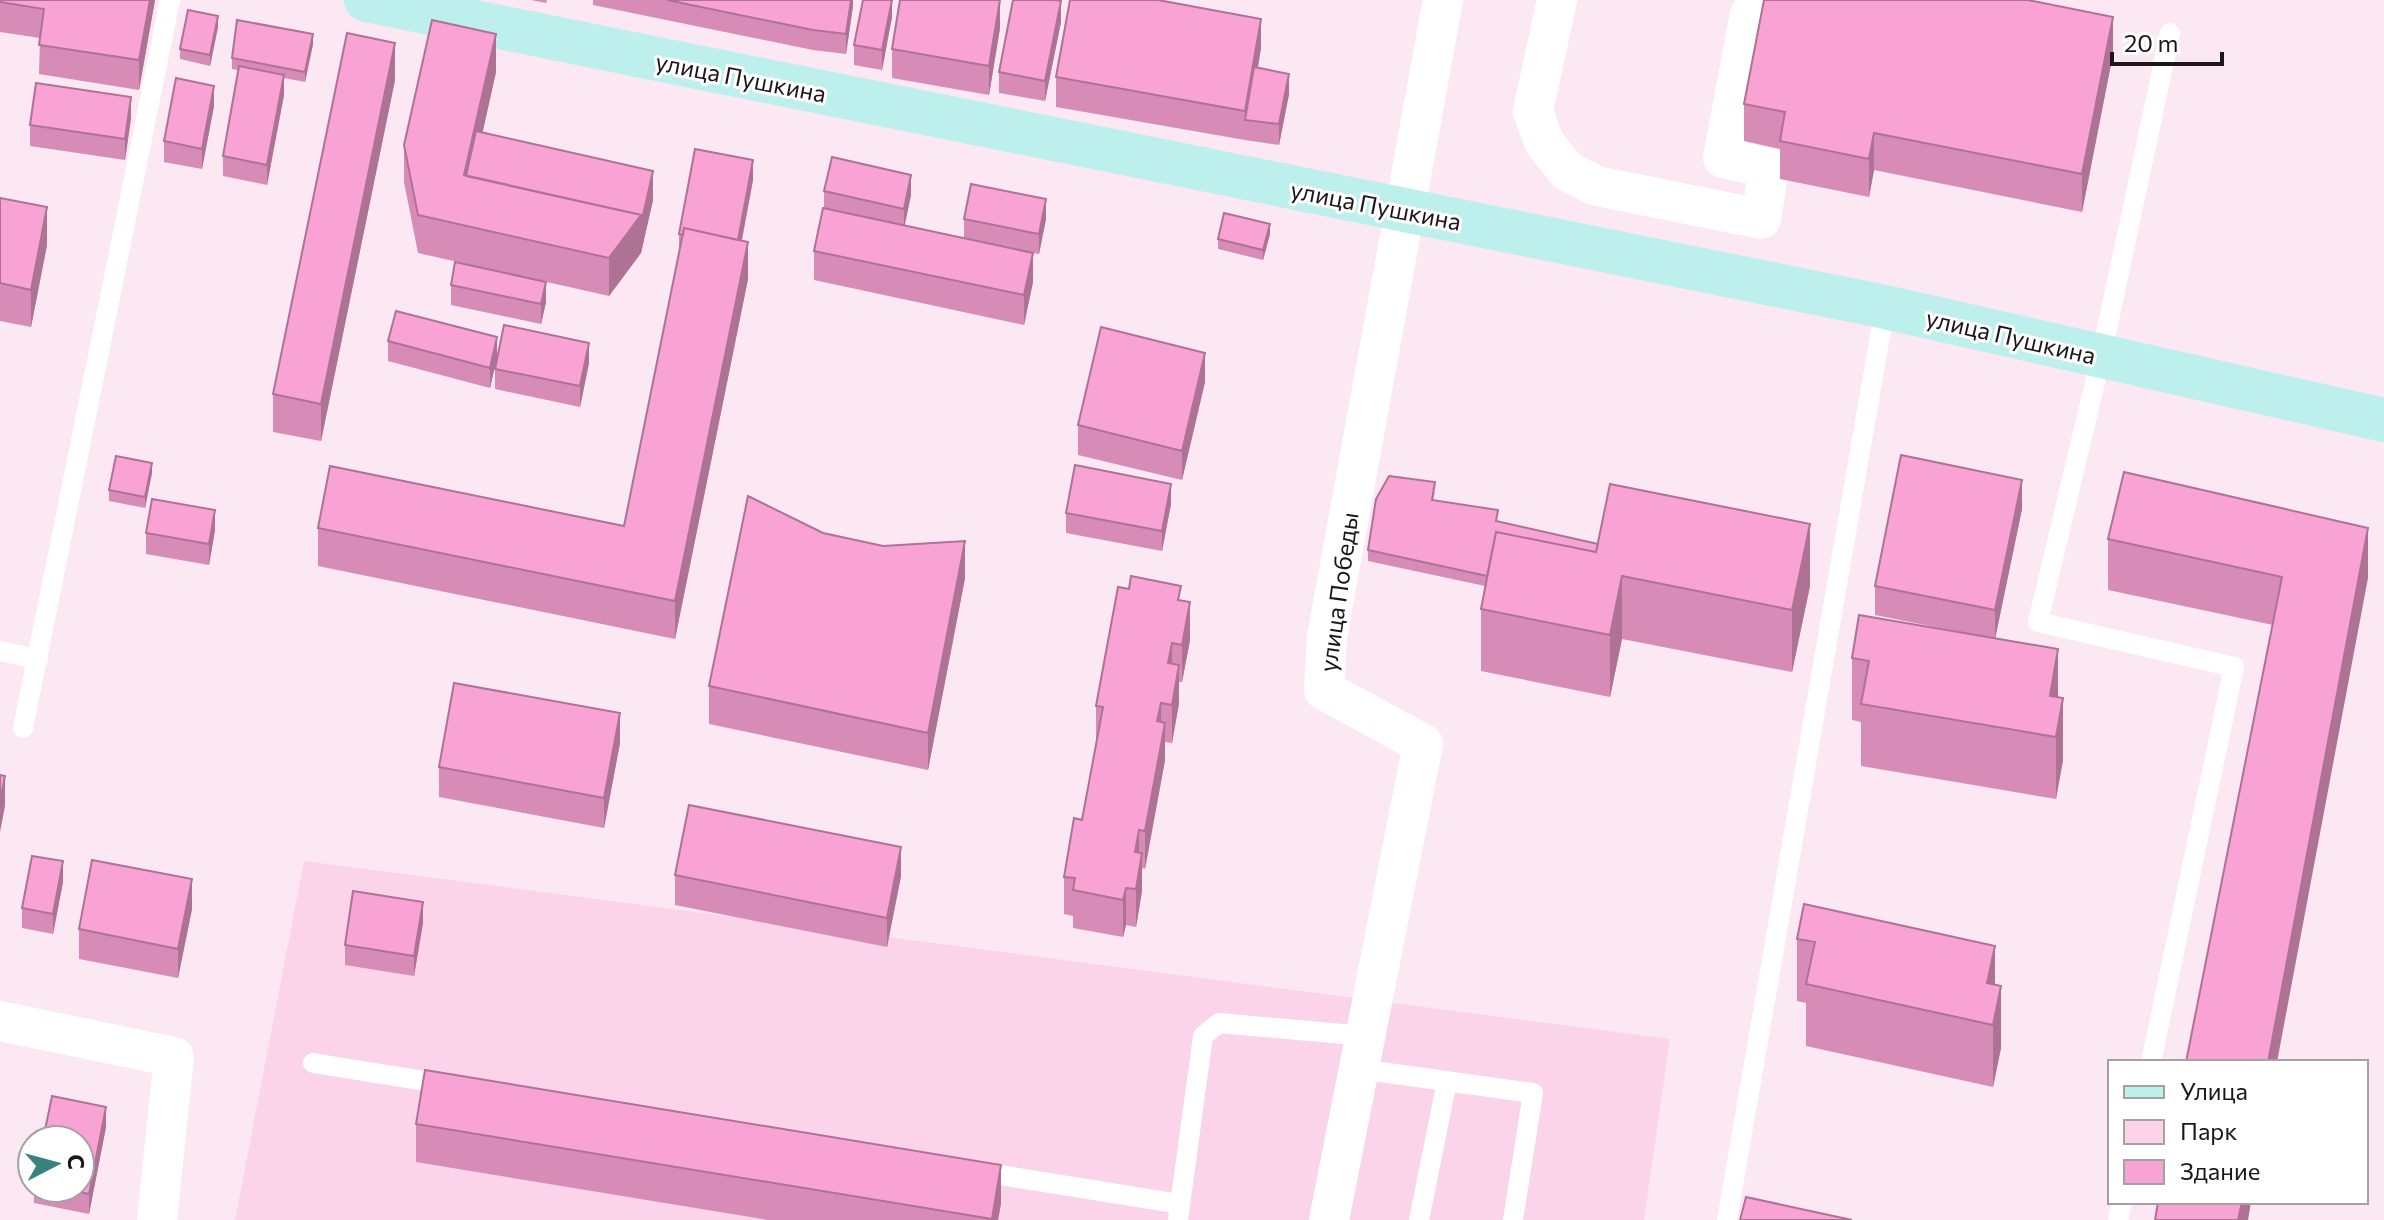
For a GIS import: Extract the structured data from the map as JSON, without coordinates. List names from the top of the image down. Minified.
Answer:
{"streets":{"street":["улица Пушкина","улица Победы"]},"crossings":[["улица Пушкина","улица Победы"]],"legend":["Улица","Парк","Здание"],"scale_bar":"20 m","north":"right"}
